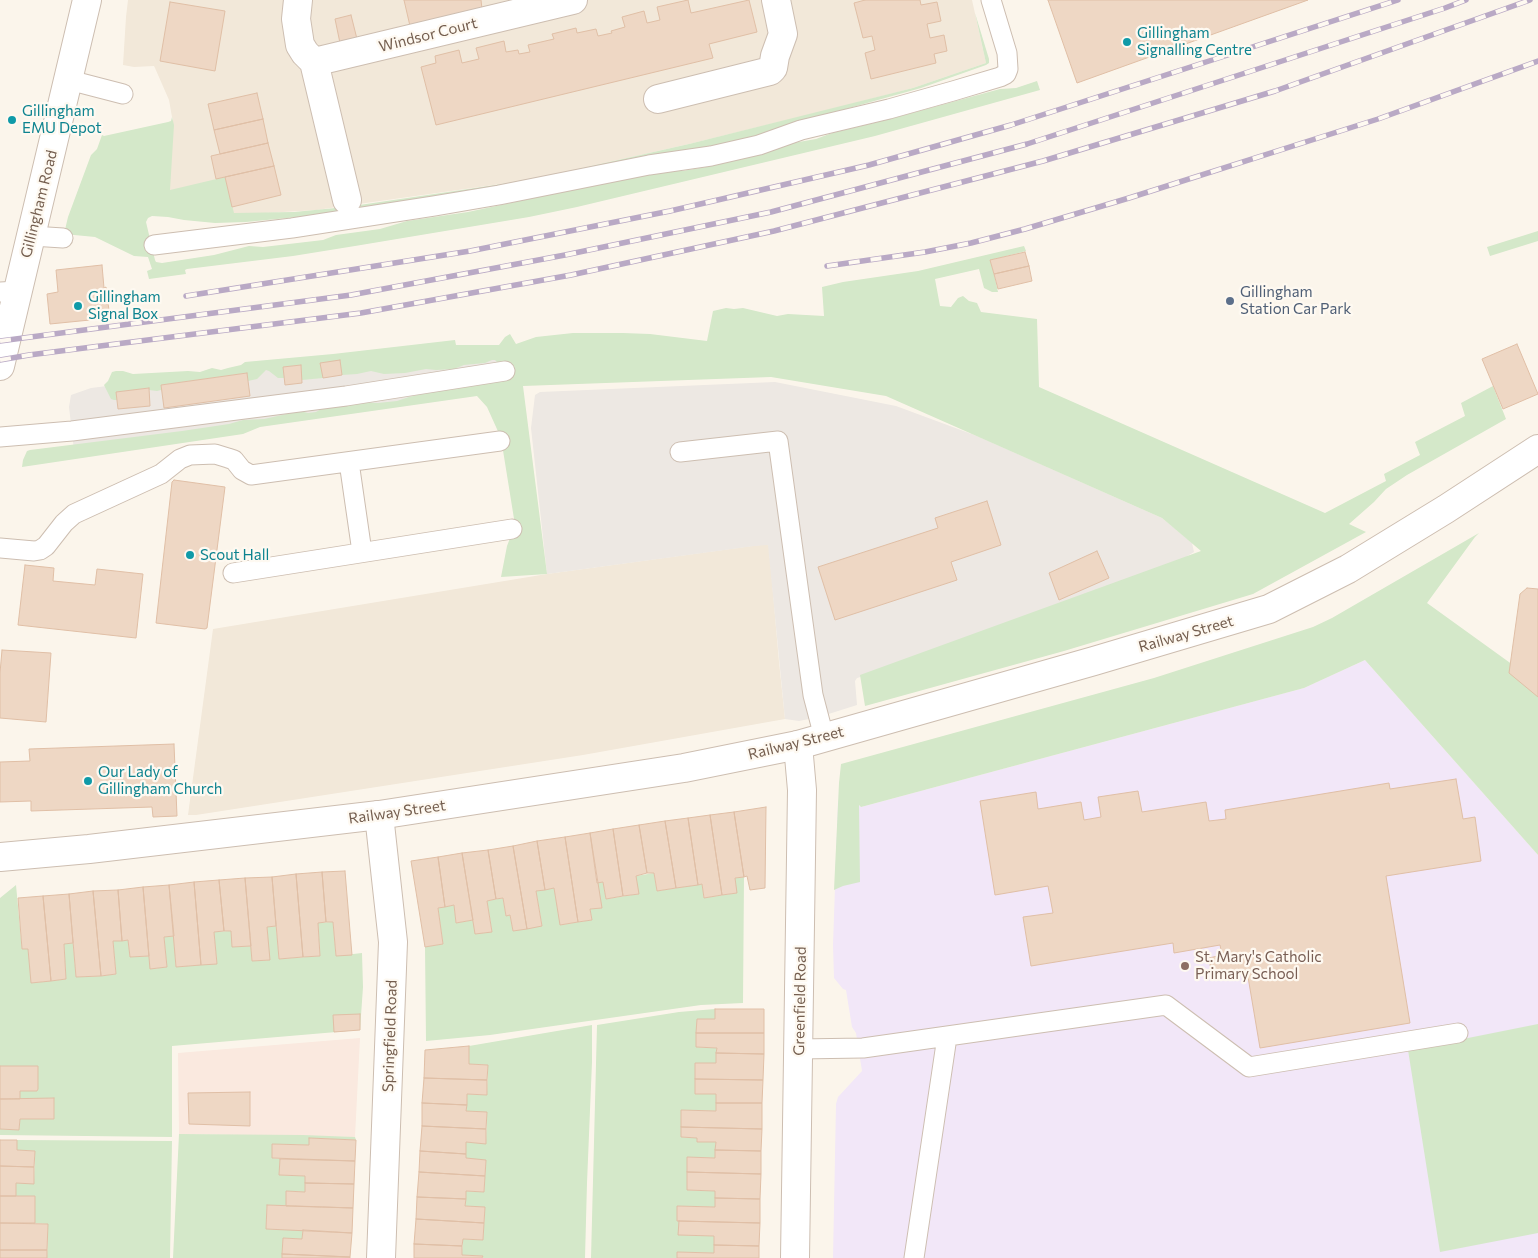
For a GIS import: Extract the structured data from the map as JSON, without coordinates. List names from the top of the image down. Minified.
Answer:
{"streets":{"street":["Windsor Court","Gillingham Road","Railway Street","Greenfield Road","Springfield Road"]},"crossings":[["Railway Street","Greenfield Road"],["Railway Street","Springfield Road"]],"places":["Gillingham Signalling Centre","Gillingham EMU Depot","Gillingham Station Car Park","Gillingham Signal Box","Scout Hall","Our Lady of Gillingham Church","St. Mary's Catholic Primary School"]}
